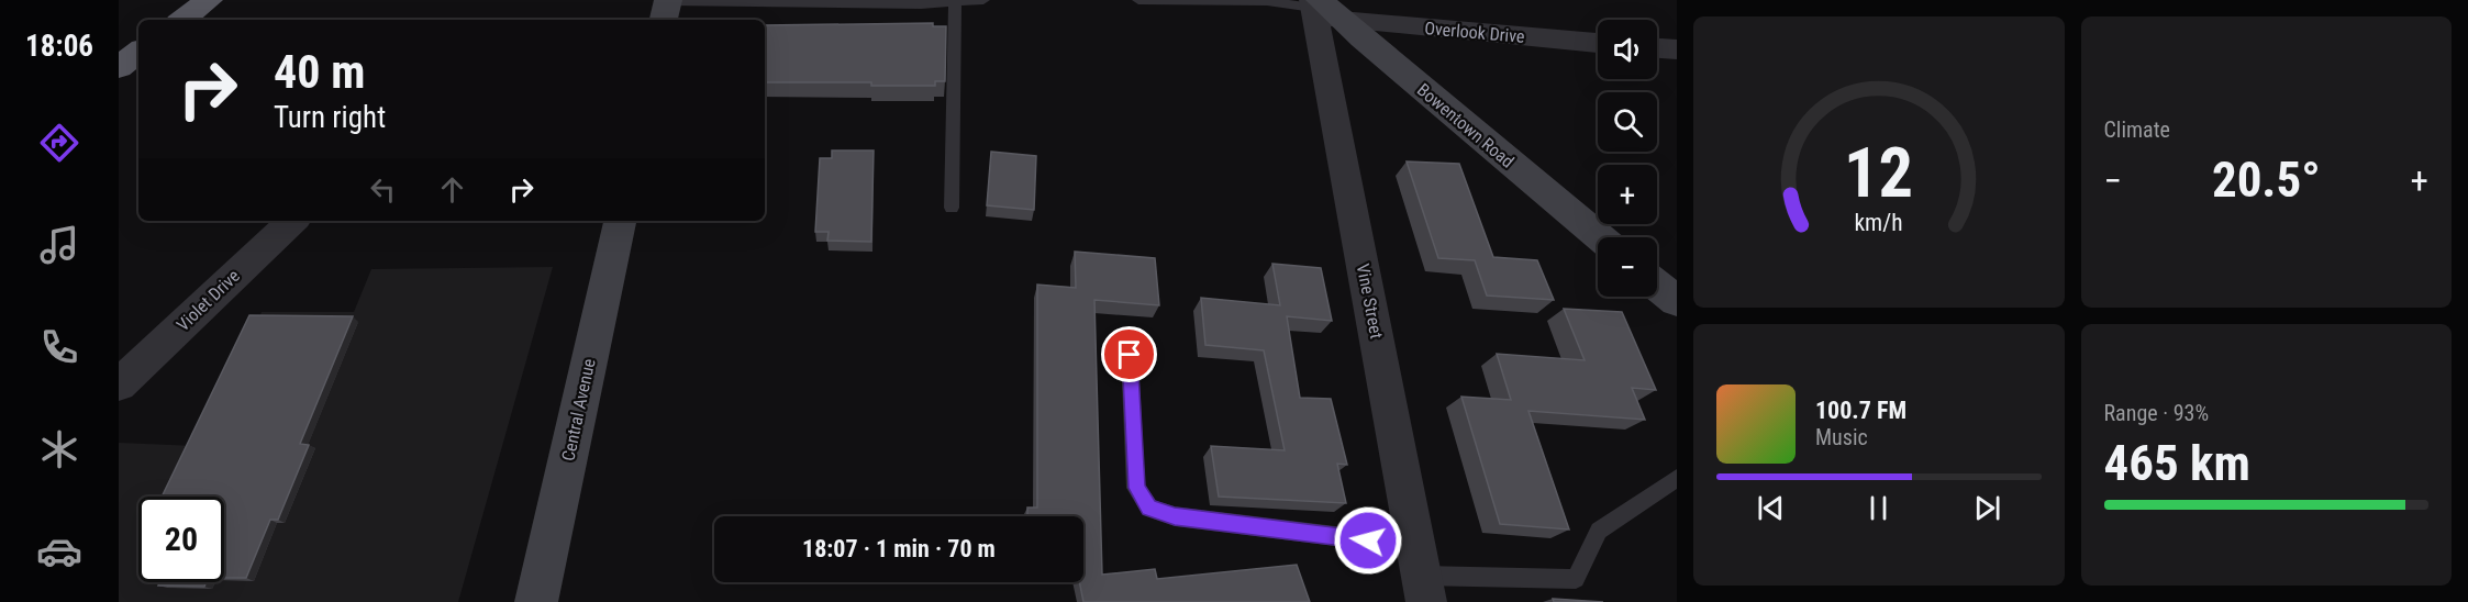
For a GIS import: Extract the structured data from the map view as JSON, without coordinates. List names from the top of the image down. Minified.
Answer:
{"streets":{"main road":["Bowentown Road","Central Avenue"],"street":["Overlook Drive","Violet Drive","Vine Street"]},"crossings":[["Overlook Drive","Bowentown Road"],["Overlook Drive","Vine Street"],["Bowentown Road","Vine Street"]],"page":{"tabs":"18:06","tile":["Climate",["Range · 93%","465 km"]],"map_buttons":["+","−"],"turn":["40 m","Turn right"],"heat":["−","20.5°","+"],"song":["100.7 FM","Music"],"limit":"20","trip":"18:07 · 1 min · 70 m","gauge":["12","km/h"]}}
